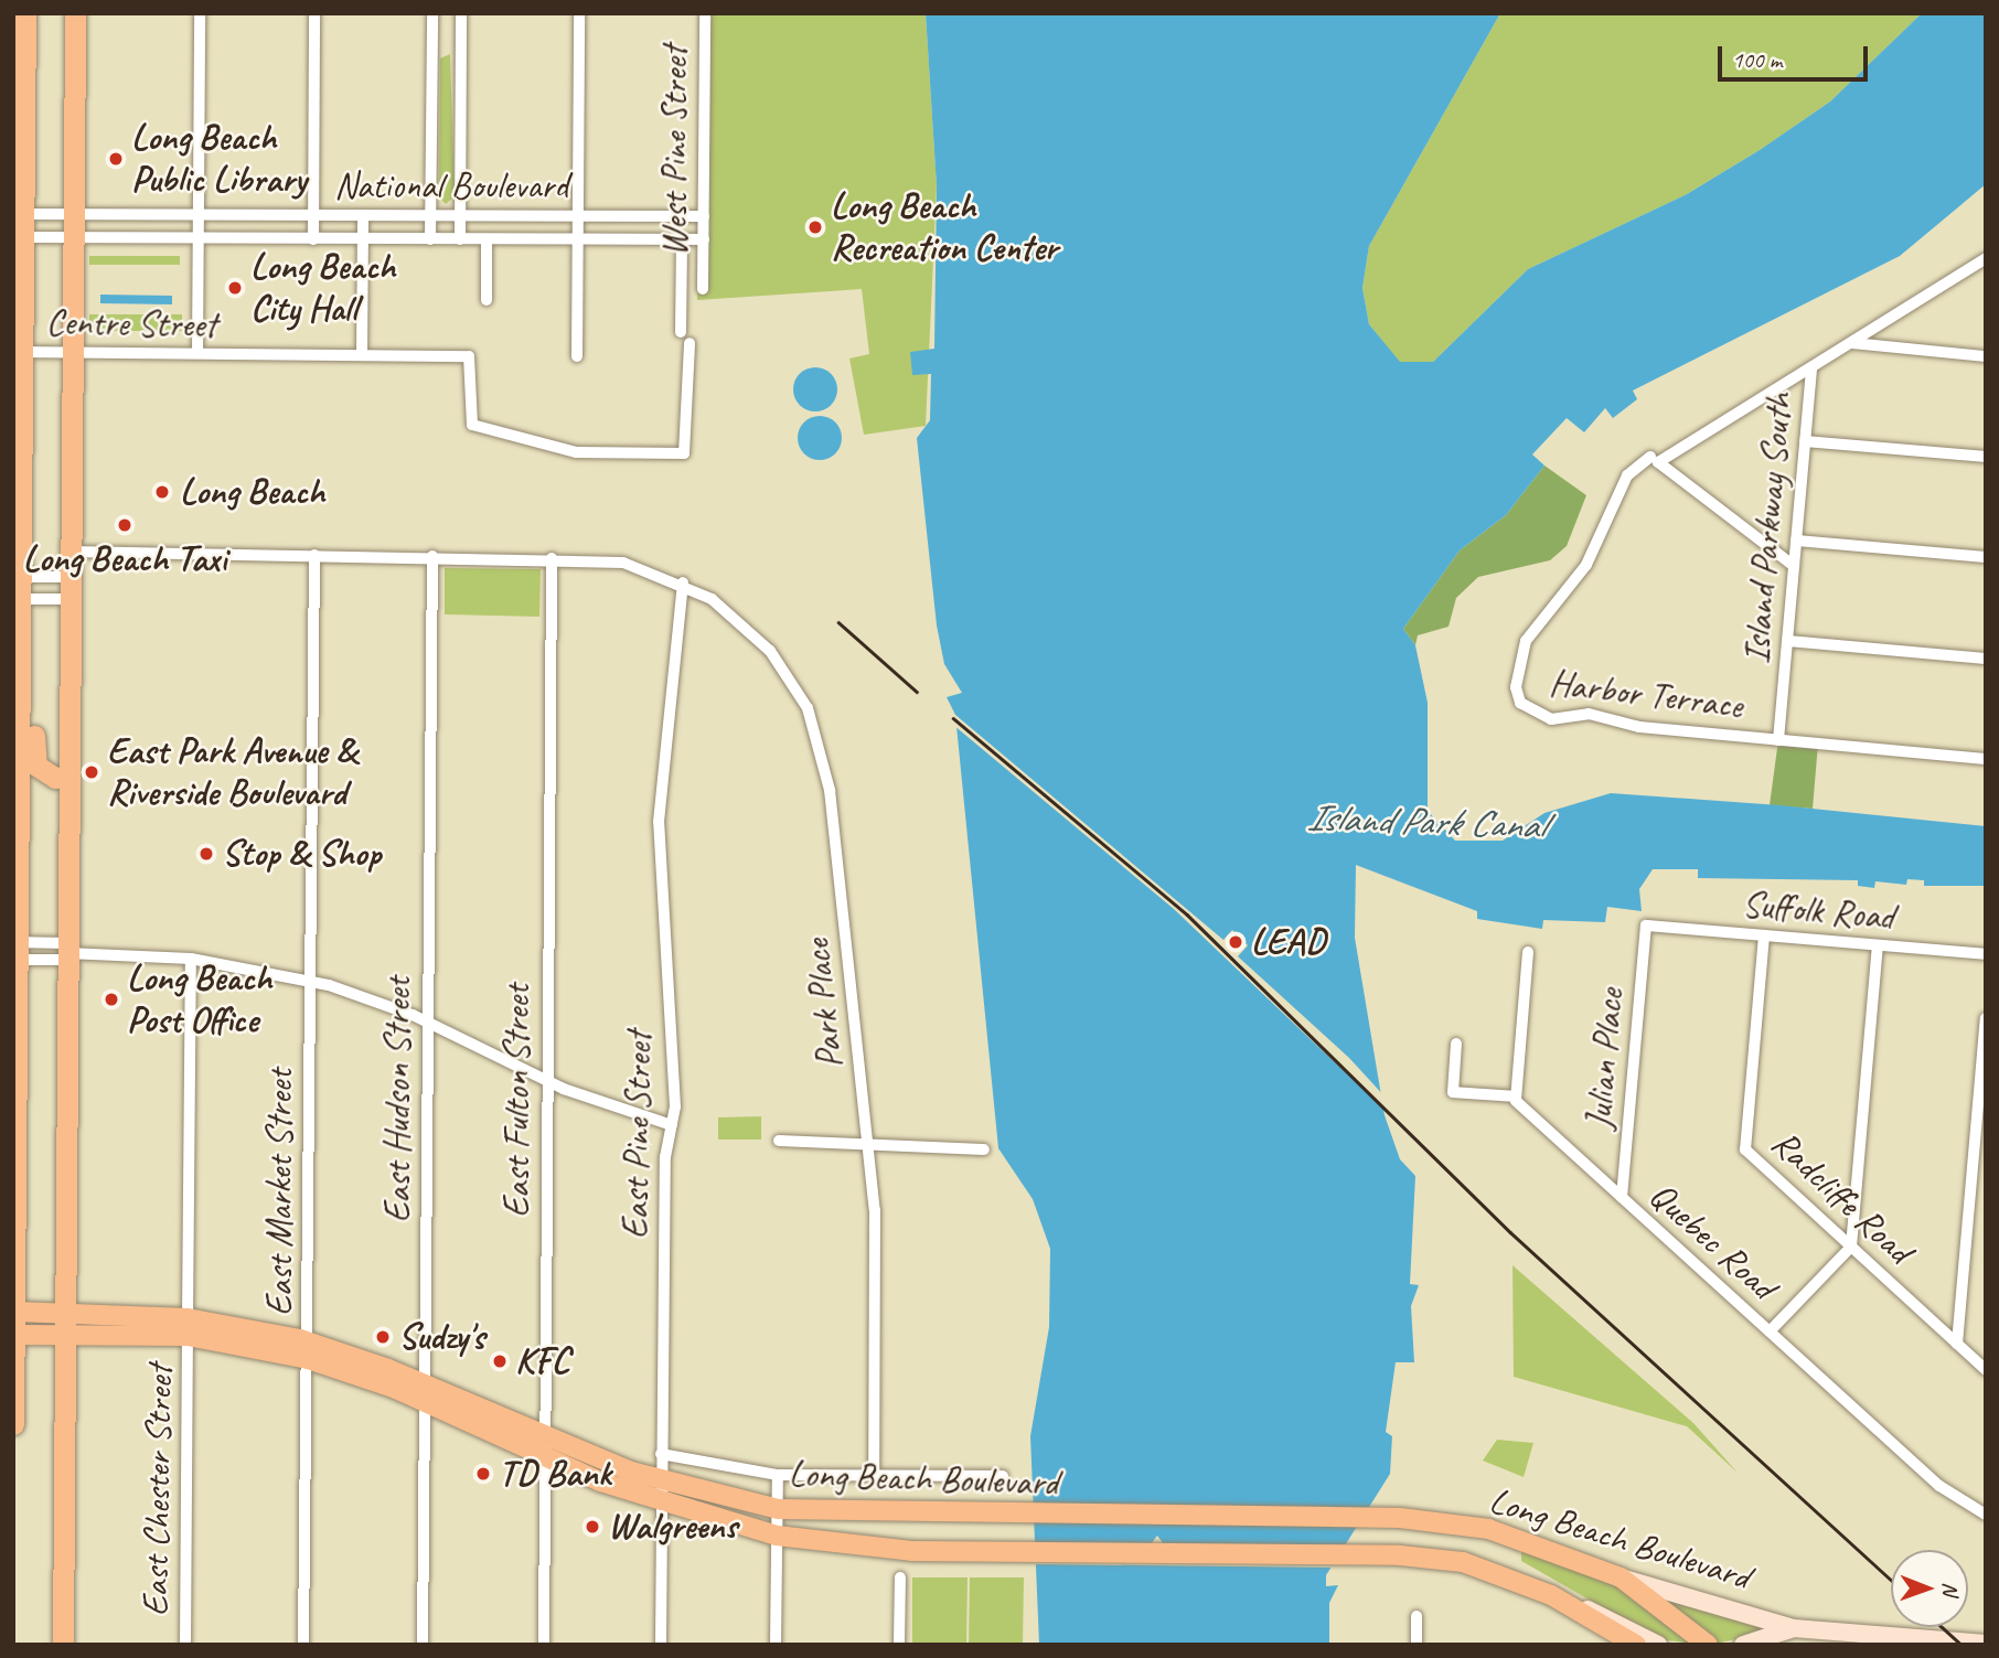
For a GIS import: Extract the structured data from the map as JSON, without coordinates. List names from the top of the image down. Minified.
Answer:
{"streets":{"main road":["Long Beach Boulevard"],"street":["West Pine Street","National Boulevard","Centre Street","Island Parkway South","Harbor Terrace","Suffolk Road","Park Place","Julian Place","East Hudson Street","East Fulton Street","East Pine Street","East Market Street","Radcliffe Road","Quebec Road","East Chester Street"]},"crossings":[["West Pine Street","National Boulevard"],["Island Parkway South","Harbor Terrace"],["Suffolk Road","Julian Place"],["Suffolk Road","Radcliffe Road"],["Park Place","East Hudson Street"],["Park Place","East Fulton Street"],["Park Place","East Pine Street"],["Park Place","East Market Street"],["Park Place","Long Beach Boulevard"],["Julian Place","Quebec Road"],["East Hudson Street","Long Beach Boulevard"],["East Fulton Street","Long Beach Boulevard"],["East Pine Street","Long Beach Boulevard"],["East Market Street","Long Beach Boulevard"],["Long Beach Boulevard","East Chester Street"]],"water":["Island Park Canal"],"places":["Long Beach Public Library","Long Beach Recreation Center","Long Beach City Hall","Long Beach","Long Beach Taxi","East Park Avenue & Riverside Boulevard","Stop & Shop","LEAD","Long Beach Post Office","Sudzy's","KFC","TD Bank","Walgreens"],"scale_bar":"100 m","north":"right"}
